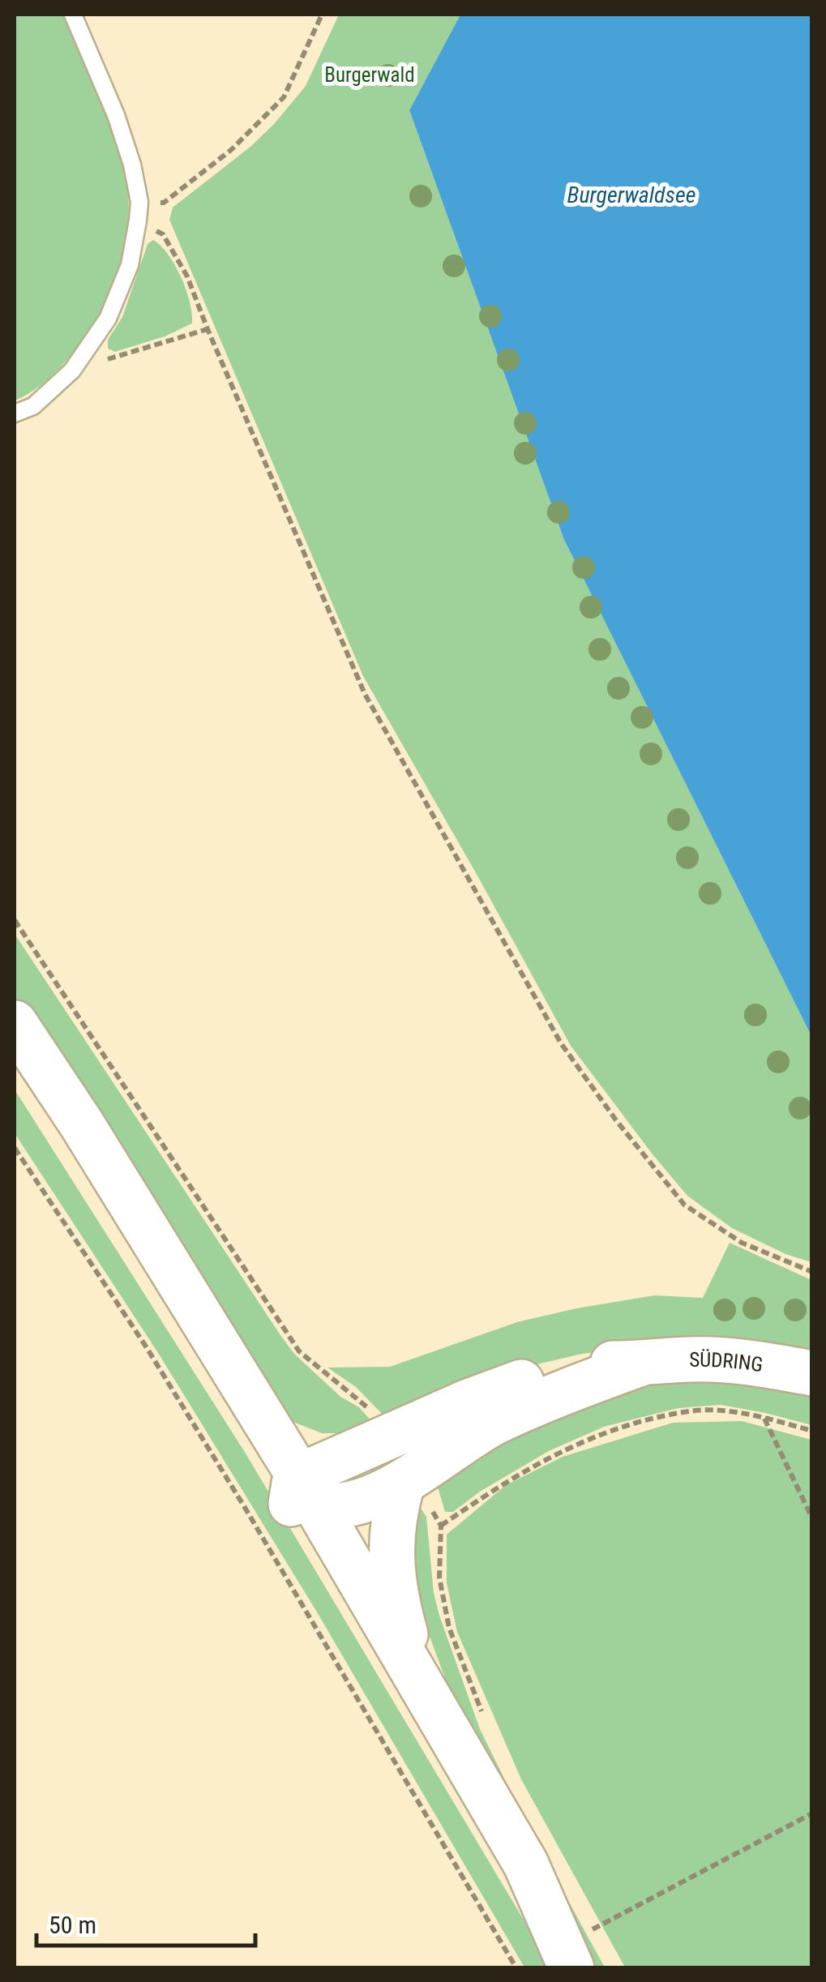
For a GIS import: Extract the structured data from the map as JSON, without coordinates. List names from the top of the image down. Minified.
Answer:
{"streets":{"main road":["SÜDRING"]},"water":["Burgerwaldsee"],"parks":["Burgerwald"],"scale_bar":"50 m"}
